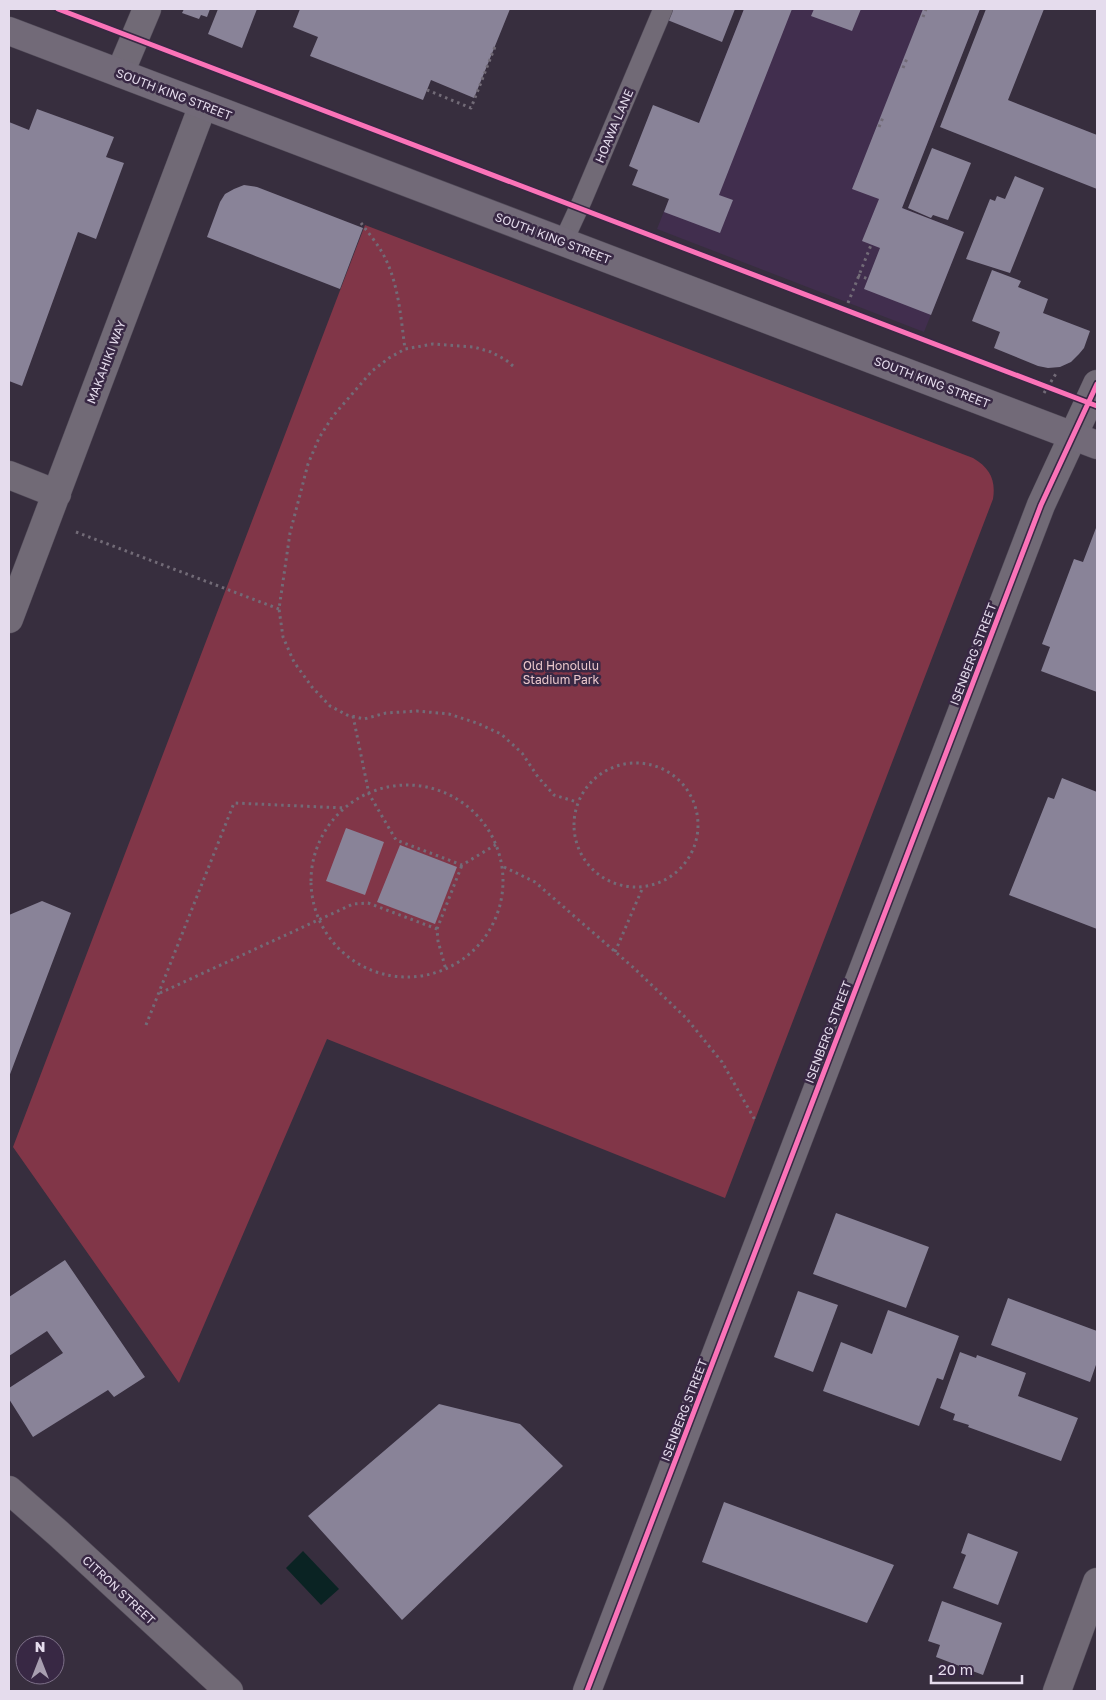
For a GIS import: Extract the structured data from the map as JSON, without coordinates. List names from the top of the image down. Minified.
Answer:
{"streets":{"main road":["SOUTH KING STREET"],"street":["MAKAHIKI WAY","ISENBERG STREET","CITRON STREET"],"lane":["HOAWA LANE"]},"crossings":[["SOUTH KING STREET","HOAWA LANE"],["SOUTH KING STREET","MAKAHIKI WAY"],["SOUTH KING STREET","ISENBERG STREET"]],"parks":["Old Honolulu Stadium Park"],"scale_bar":"20 m","north":"top"}
